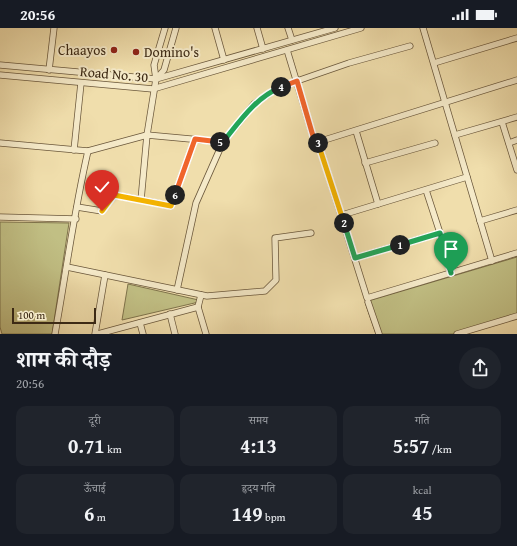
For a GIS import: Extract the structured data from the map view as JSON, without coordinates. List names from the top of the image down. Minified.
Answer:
{"streets":{"street":["Road No. 30"]},"places":["Chaayos","Domino's"],"scale_bar":"100 m","page":{"status":"20:56","pins":["4","5","3","6","2","1"],"scale":"100 m","heading":["शाम की दौड़","20:56"],"stats":[["दूरी","0.71 km"],["समय","4:13"],["गति","5:57 /km"],["ऊँचाई","6 m"],["हृदय गति","149 bpm"],["kcal","45"]]}}
